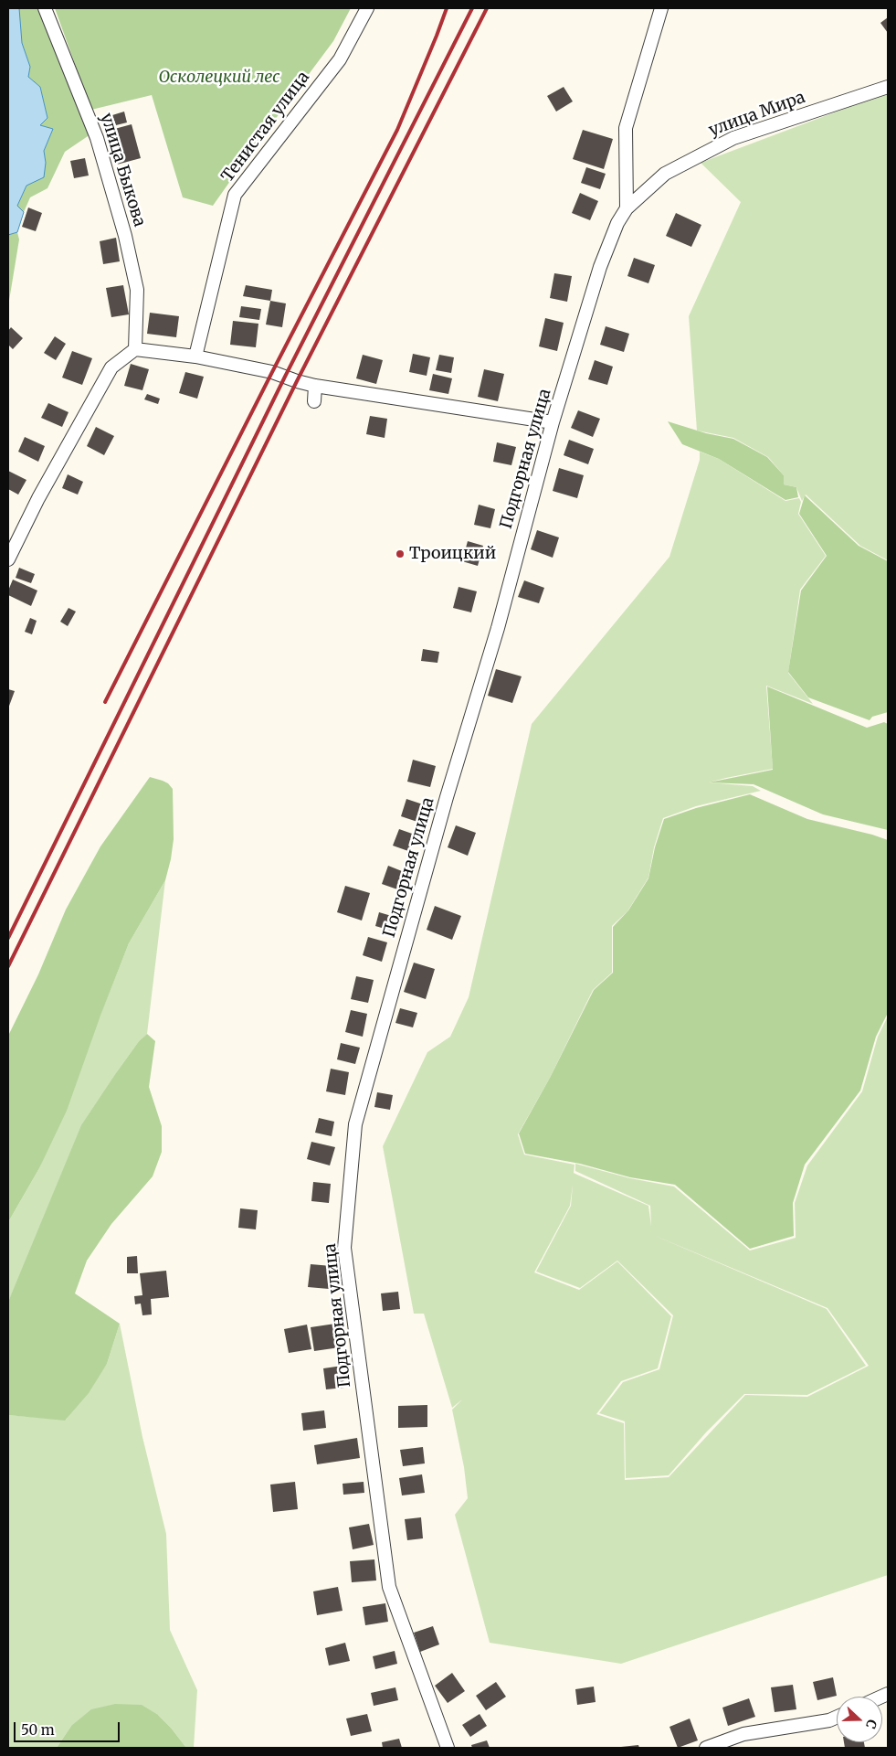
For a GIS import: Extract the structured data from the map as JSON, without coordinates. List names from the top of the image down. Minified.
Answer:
{"streets":{"street":["улица Мира","Тенистая улица","улица Быкова","Подгорная улица"]},"crossings":[["улица Мира","Подгорная улица"]],"parks":["Осколецкий лес"],"places":["Троицкий"],"scale_bar":"50 m","north":"right"}
